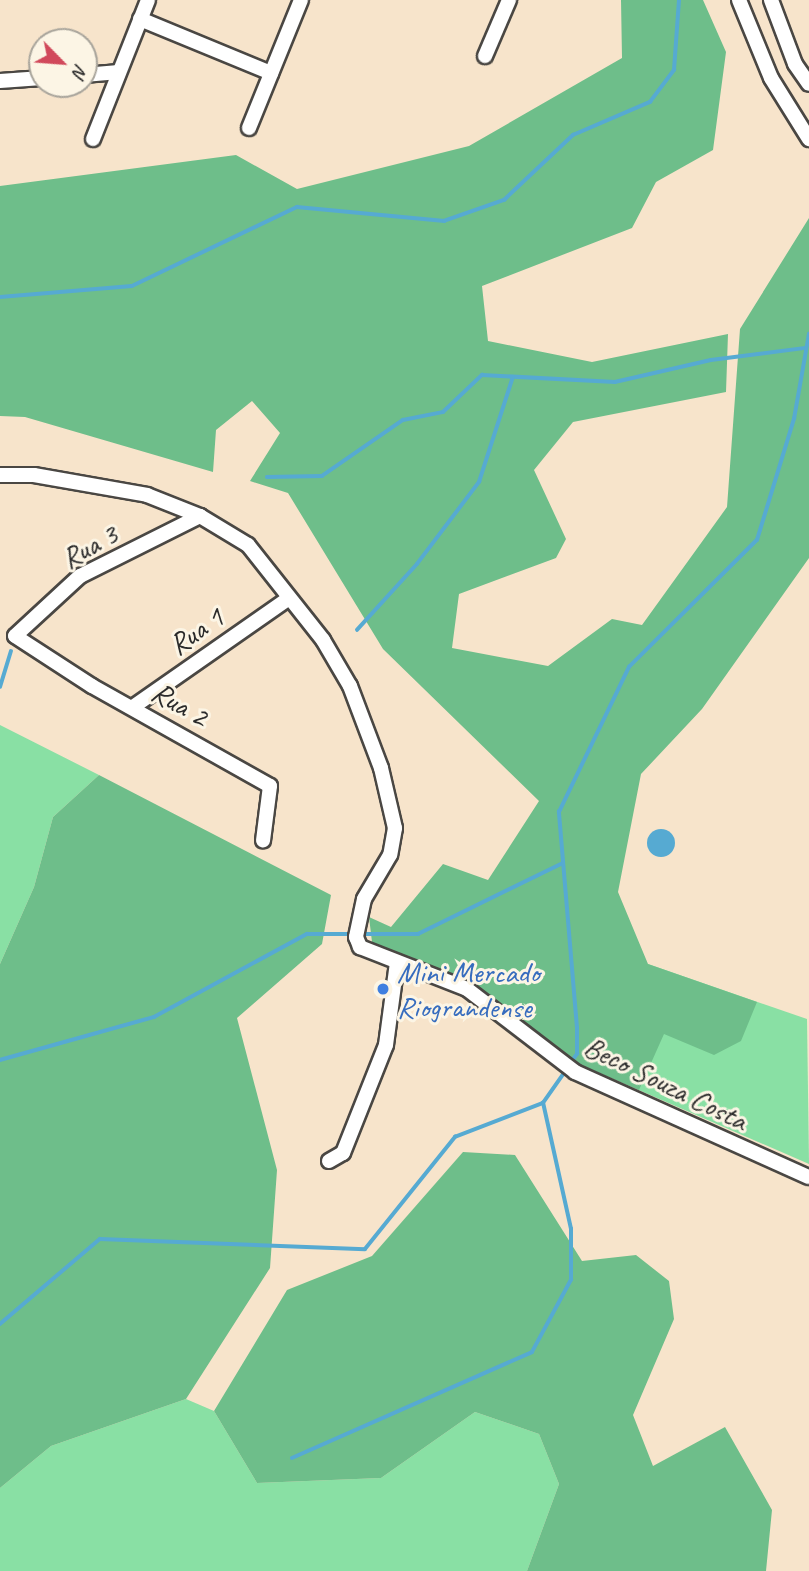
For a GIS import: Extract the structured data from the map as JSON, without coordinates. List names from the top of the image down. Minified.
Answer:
{"streets":{"street":["Rua 3","Rua 1","Rua 2","Beco Souza Costa"]},"crossings":[["Rua 3","Rua 2"],["Rua 3","Beco Souza Costa"],["Rua 1","Rua 2"],["Rua 1","Beco Souza Costa"]],"places":["Mini Mercado Riograndense"],"north":"bottom right"}
